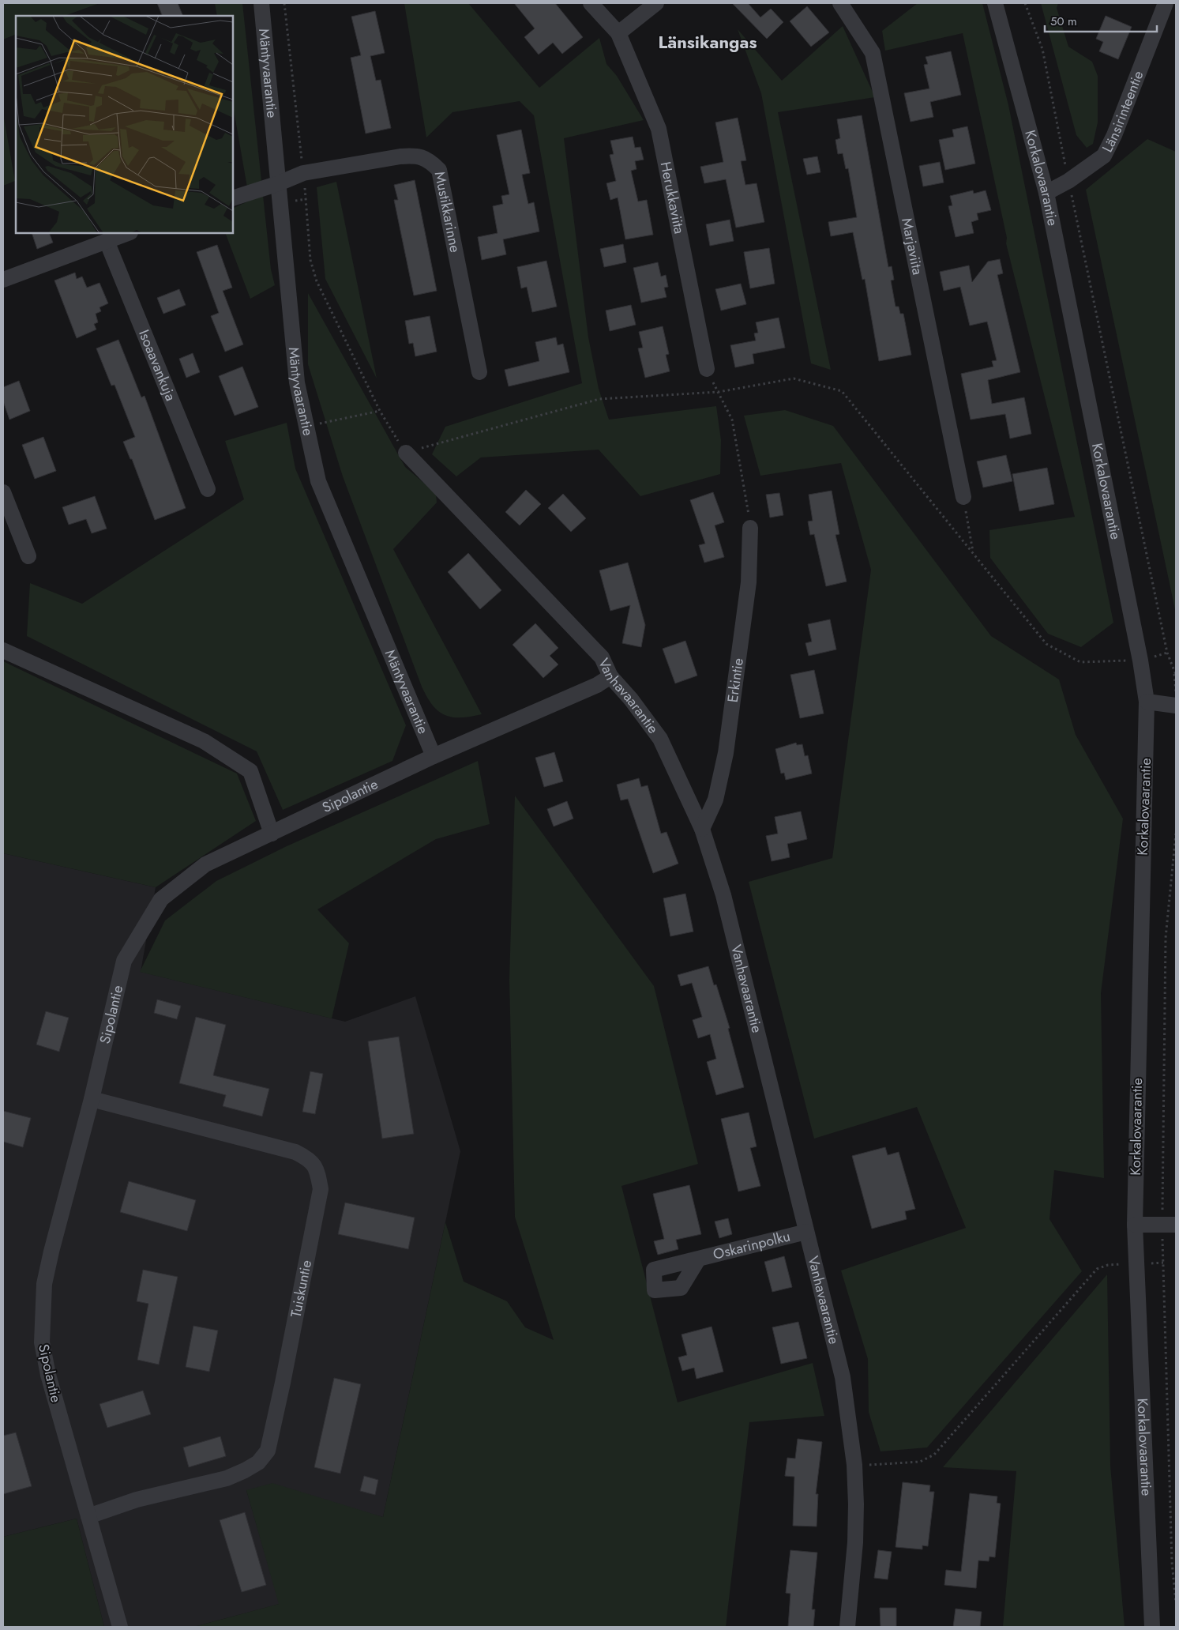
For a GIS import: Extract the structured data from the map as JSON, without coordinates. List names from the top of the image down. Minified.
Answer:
{"streets":{"street":["Mäntyvaarantie","Länsirinteentie","Korkalovaarantie","Herukkaviita","Mustikkarinne","Marjaviita","Isoaavankuja","Erkintie","Vanhavaarantie","Sipolantie","Oskarinpolku","Tuiskuntie"]},"crossings":[["Mäntyvaarantie","Mustikkarinne"],["Mäntyvaarantie","Sipolantie"],["Länsirinteentie","Korkalovaarantie"],["Erkintie","Vanhavaarantie"],["Vanhavaarantie","Sipolantie"],["Vanhavaarantie","Oskarinpolku"],["Sipolantie","Tuiskuntie"]],"districts":["Länsikangas"],"scale_bar":"50 m"}
